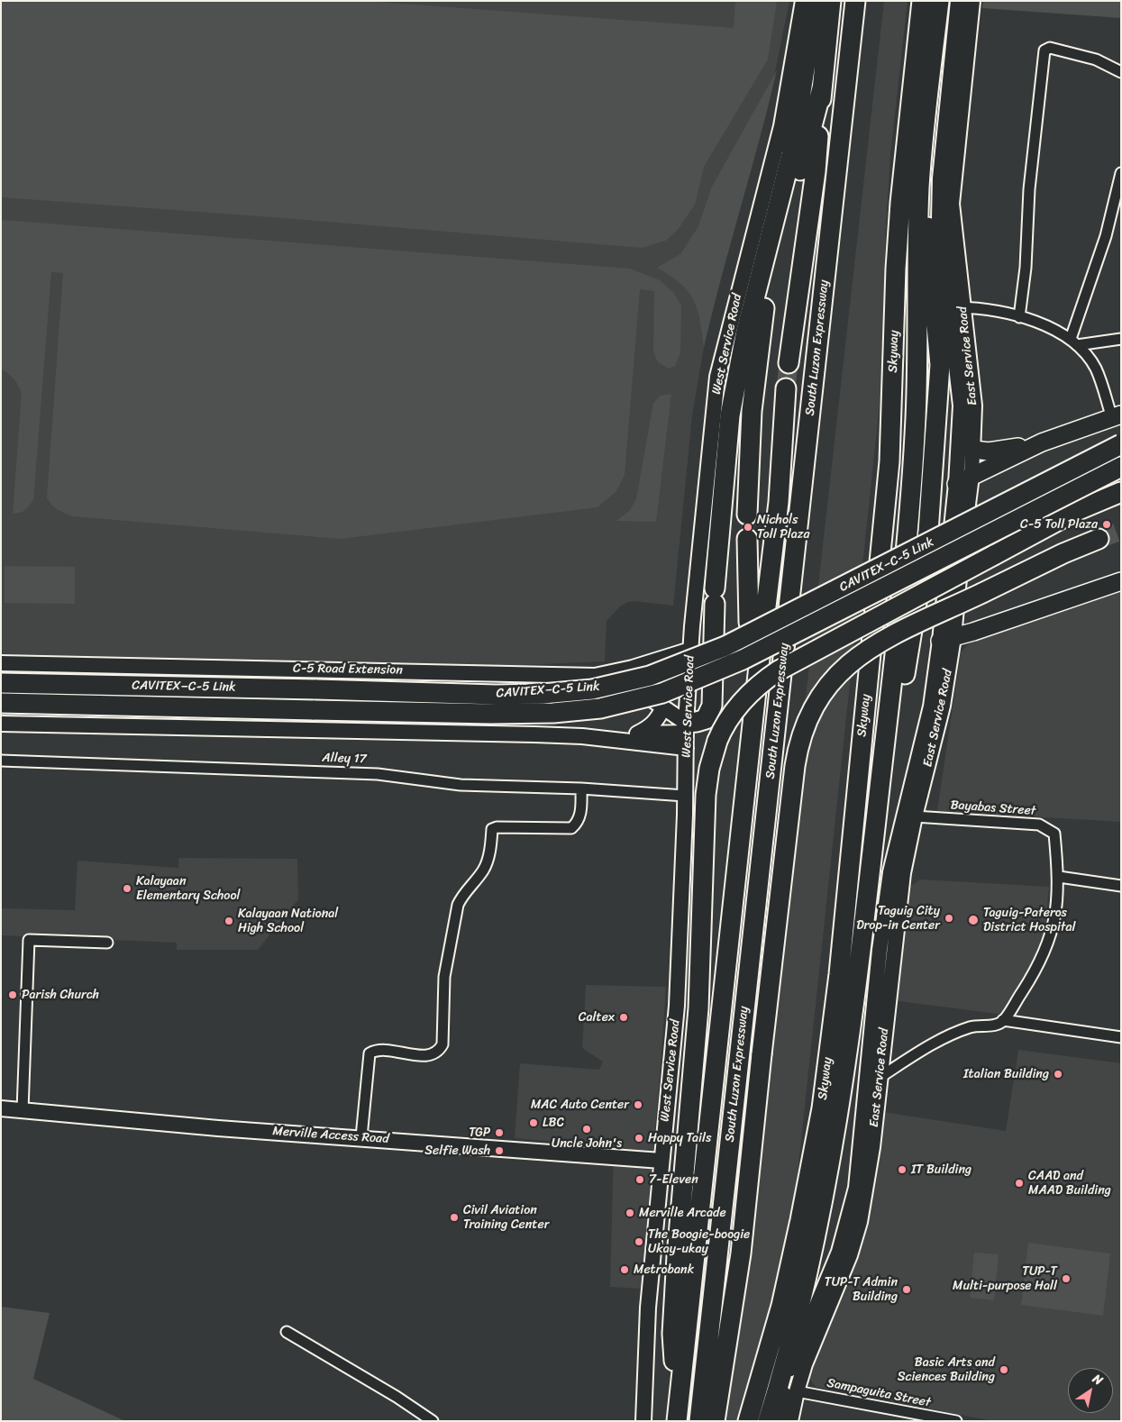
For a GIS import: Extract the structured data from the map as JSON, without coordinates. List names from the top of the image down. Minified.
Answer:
{"streets":{"highway":["South Luzon Expressway","Skyway","CAVITEX–C-5 Link"],"main road":["West Service Road","East Service Road","C-5 Road Extension","Merville Access Road"],"street":["Alley 17","Bayabas Street","Sampaguita Street"]},"crossings":[["West Service Road","C-5 Road Extension"],["West Service Road","Alley 17"],["West Service Road","Merville Access Road"],["East Service Road","Bayabas Street"],["East Service Road","Sampaguita Street"]],"places":["C-5 Toll Plaza","Nichols Toll Plaza","Kalayaan Elementary School","Taguig City Drop-in Center","Taguig-Pateros District Hospital","Kalayaan National High School","Parish Church","Caltex","Italian Building","MAC Auto Center","LBC","Uncle John's","TGP","Happy Tails","Selfie Wash","IT Building","7-Eleven","CAAD and MAAD Building","Merville Arcade","Civil Aviation Training Center","The Boogie-boogie Ukay-ukay","Metrobank","TUP-T Multi-purpose Hall","TUP-T Admin Building","Basic Arts and Sciences Building"],"north":"top right"}
